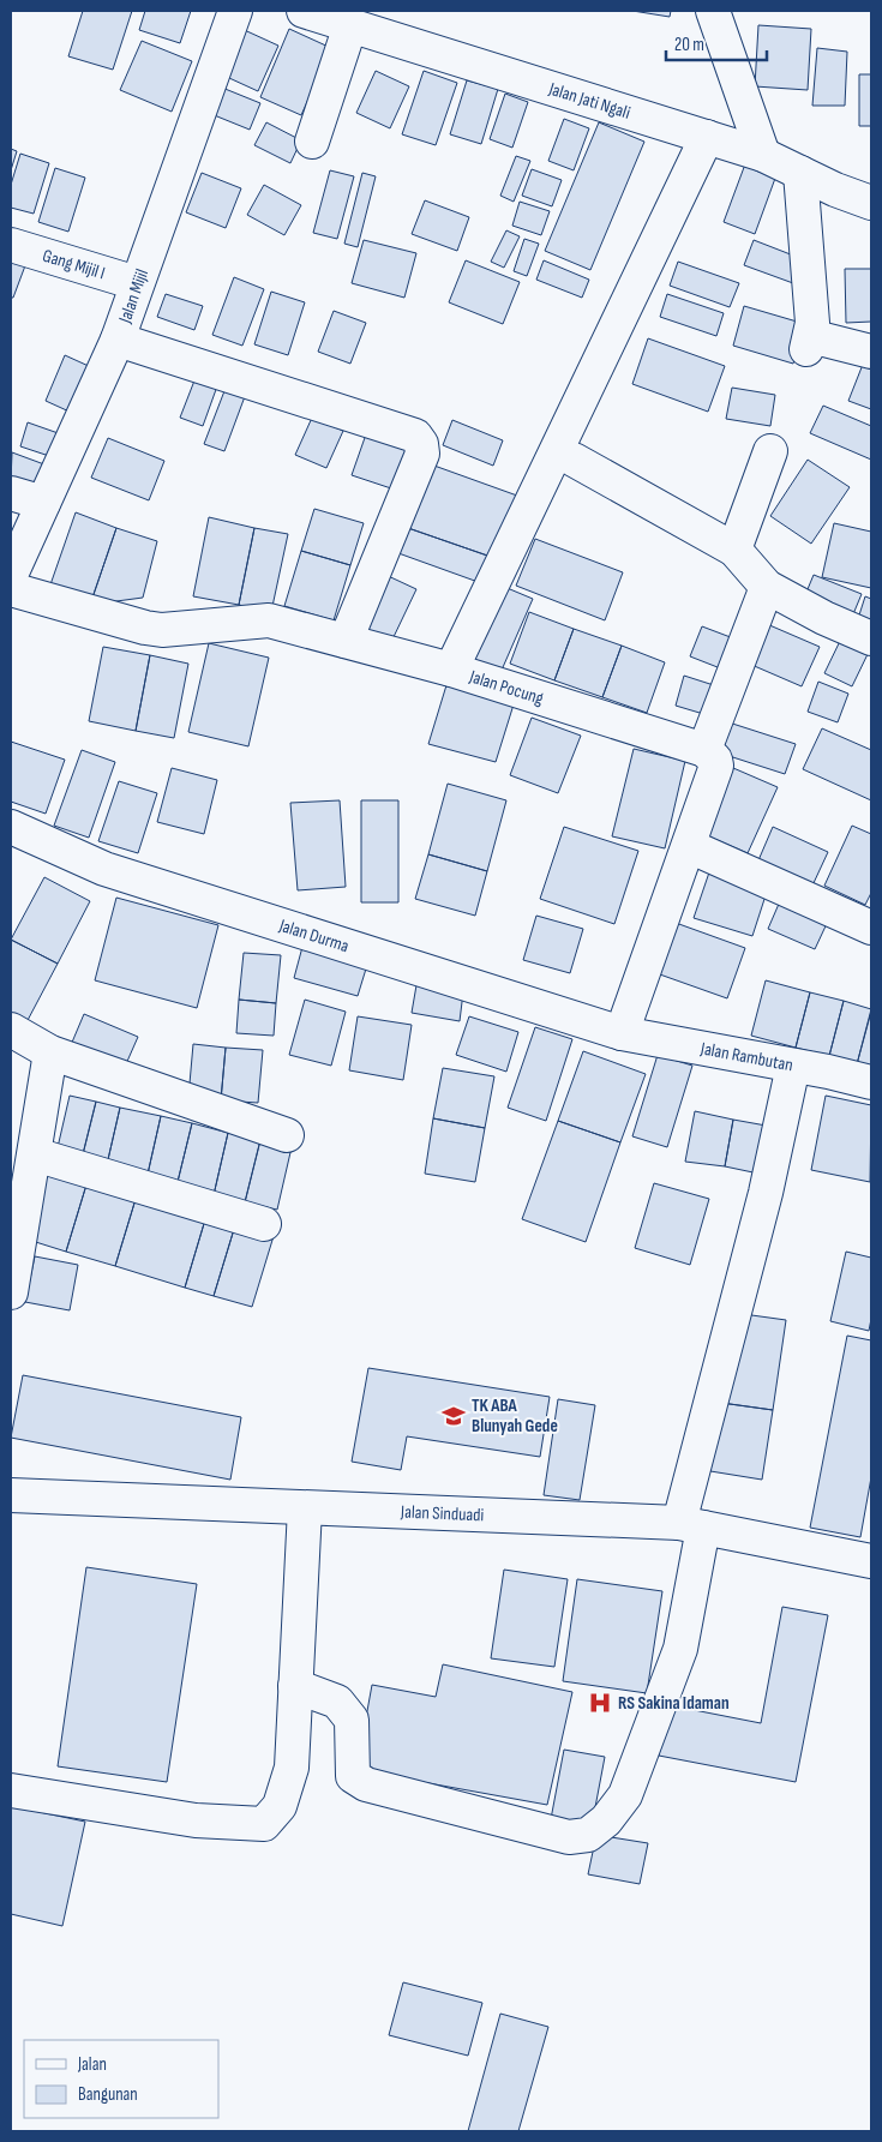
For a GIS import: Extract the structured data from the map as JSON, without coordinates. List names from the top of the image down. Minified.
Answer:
{"streets":{"street":["Jalan Jati Ngali","Gang Mijil I","Jalan Mijil","Jalan Pocung","Jalan Durma","Jalan Rambutan","Jalan Sinduadi"]},"crossings":[["Gang Mijil I","Jalan Mijil"],["Jalan Durma","Jalan Rambutan"]],"places":{"school or university":["TK ABA Blunyah Gede"],"hospital":["RS Sakina Idaman"]},"legend":["Jalan","Bangunan"],"scale_bar":"20 m"}
